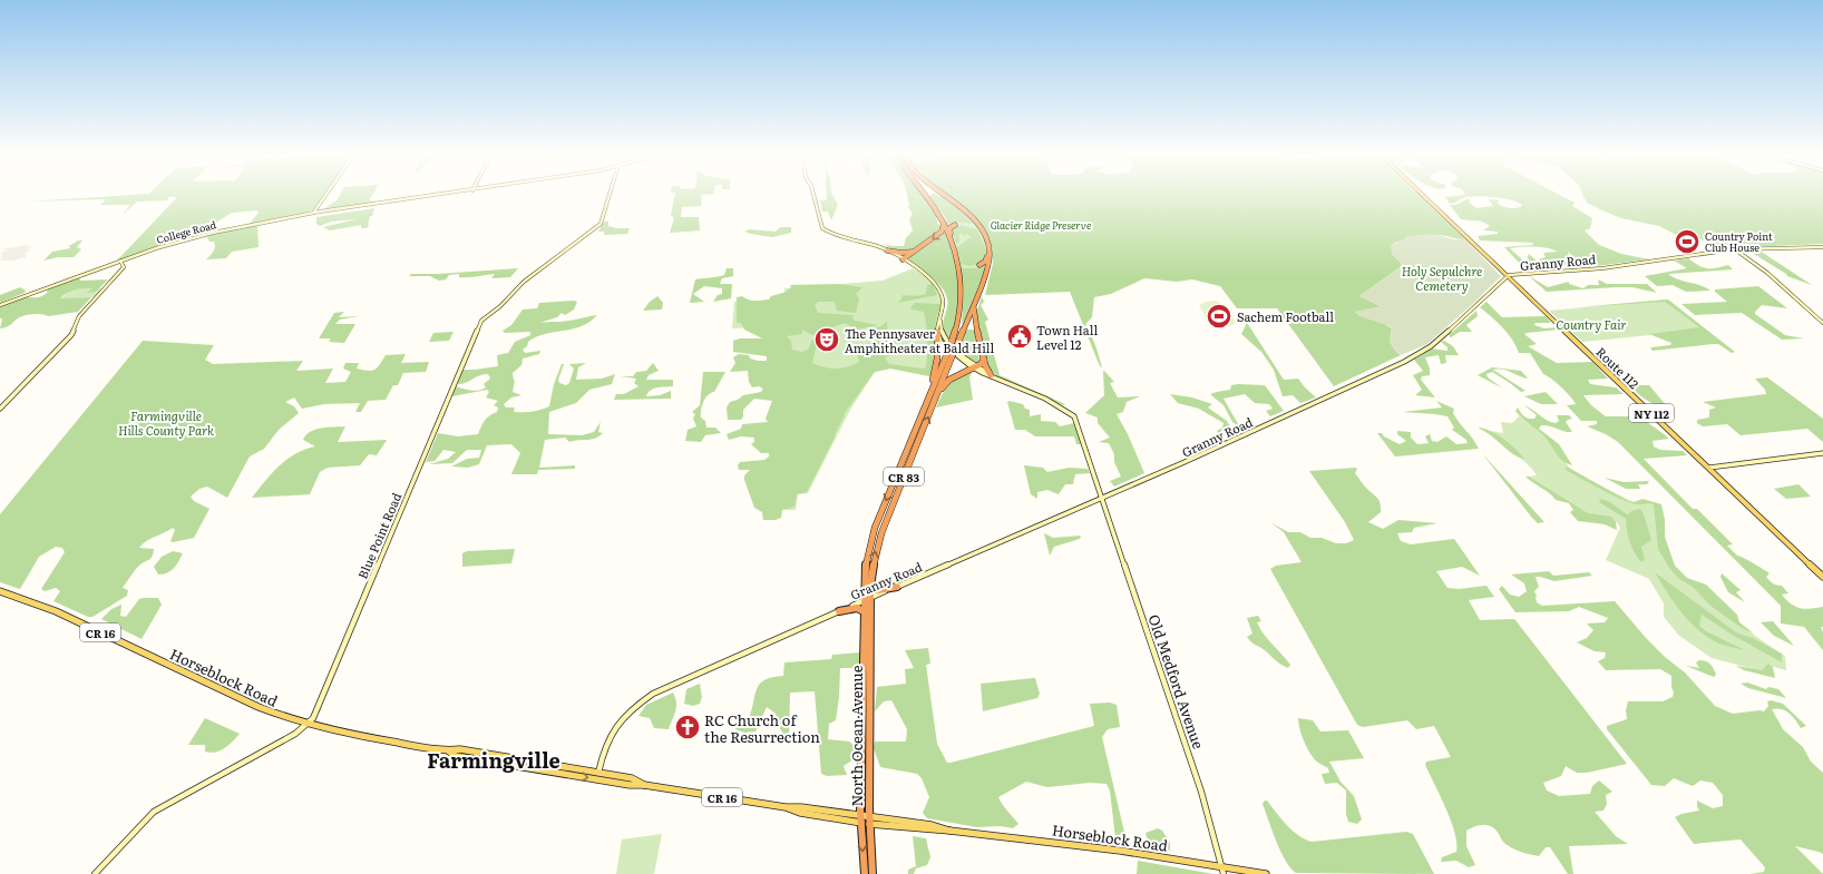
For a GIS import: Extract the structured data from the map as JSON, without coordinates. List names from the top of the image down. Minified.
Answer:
{"streets":{"highway":["CR 83","North Ocean Avenue"],"main road":["Route 112","NY 112","CR 16","Horseblock Road"],"street":["College Road","Granny Road","Blue Point Road","Old Medford Avenue"]},"crossings":[["Granny Road","Route 112"],["Granny Road","CR 83"],["Granny Road","Horseblock Road"],["Granny Road","Old Medford Avenue"],["Granny Road","North Ocean Avenue"],["CR 83","North Ocean Avenue"],["Blue Point Road","Horseblock Road"],["Horseblock Road","Old Medford Avenue"],["Horseblock Road","North Ocean Avenue"]],"districts":["Farmingville"],"parks":["Glacier Ridge Preserve","Holy Sepulchre Cemetery","Country Fair","Farmingville Hills County Park"],"places":{"sports":["Country Point Club House","Sachem Football"],"public building":["Town Hall Level 12"],"theatre":["The Pennysaver Amphitheater at Bald Hill"],"church":["RC Church of the Resurrection"]}}
